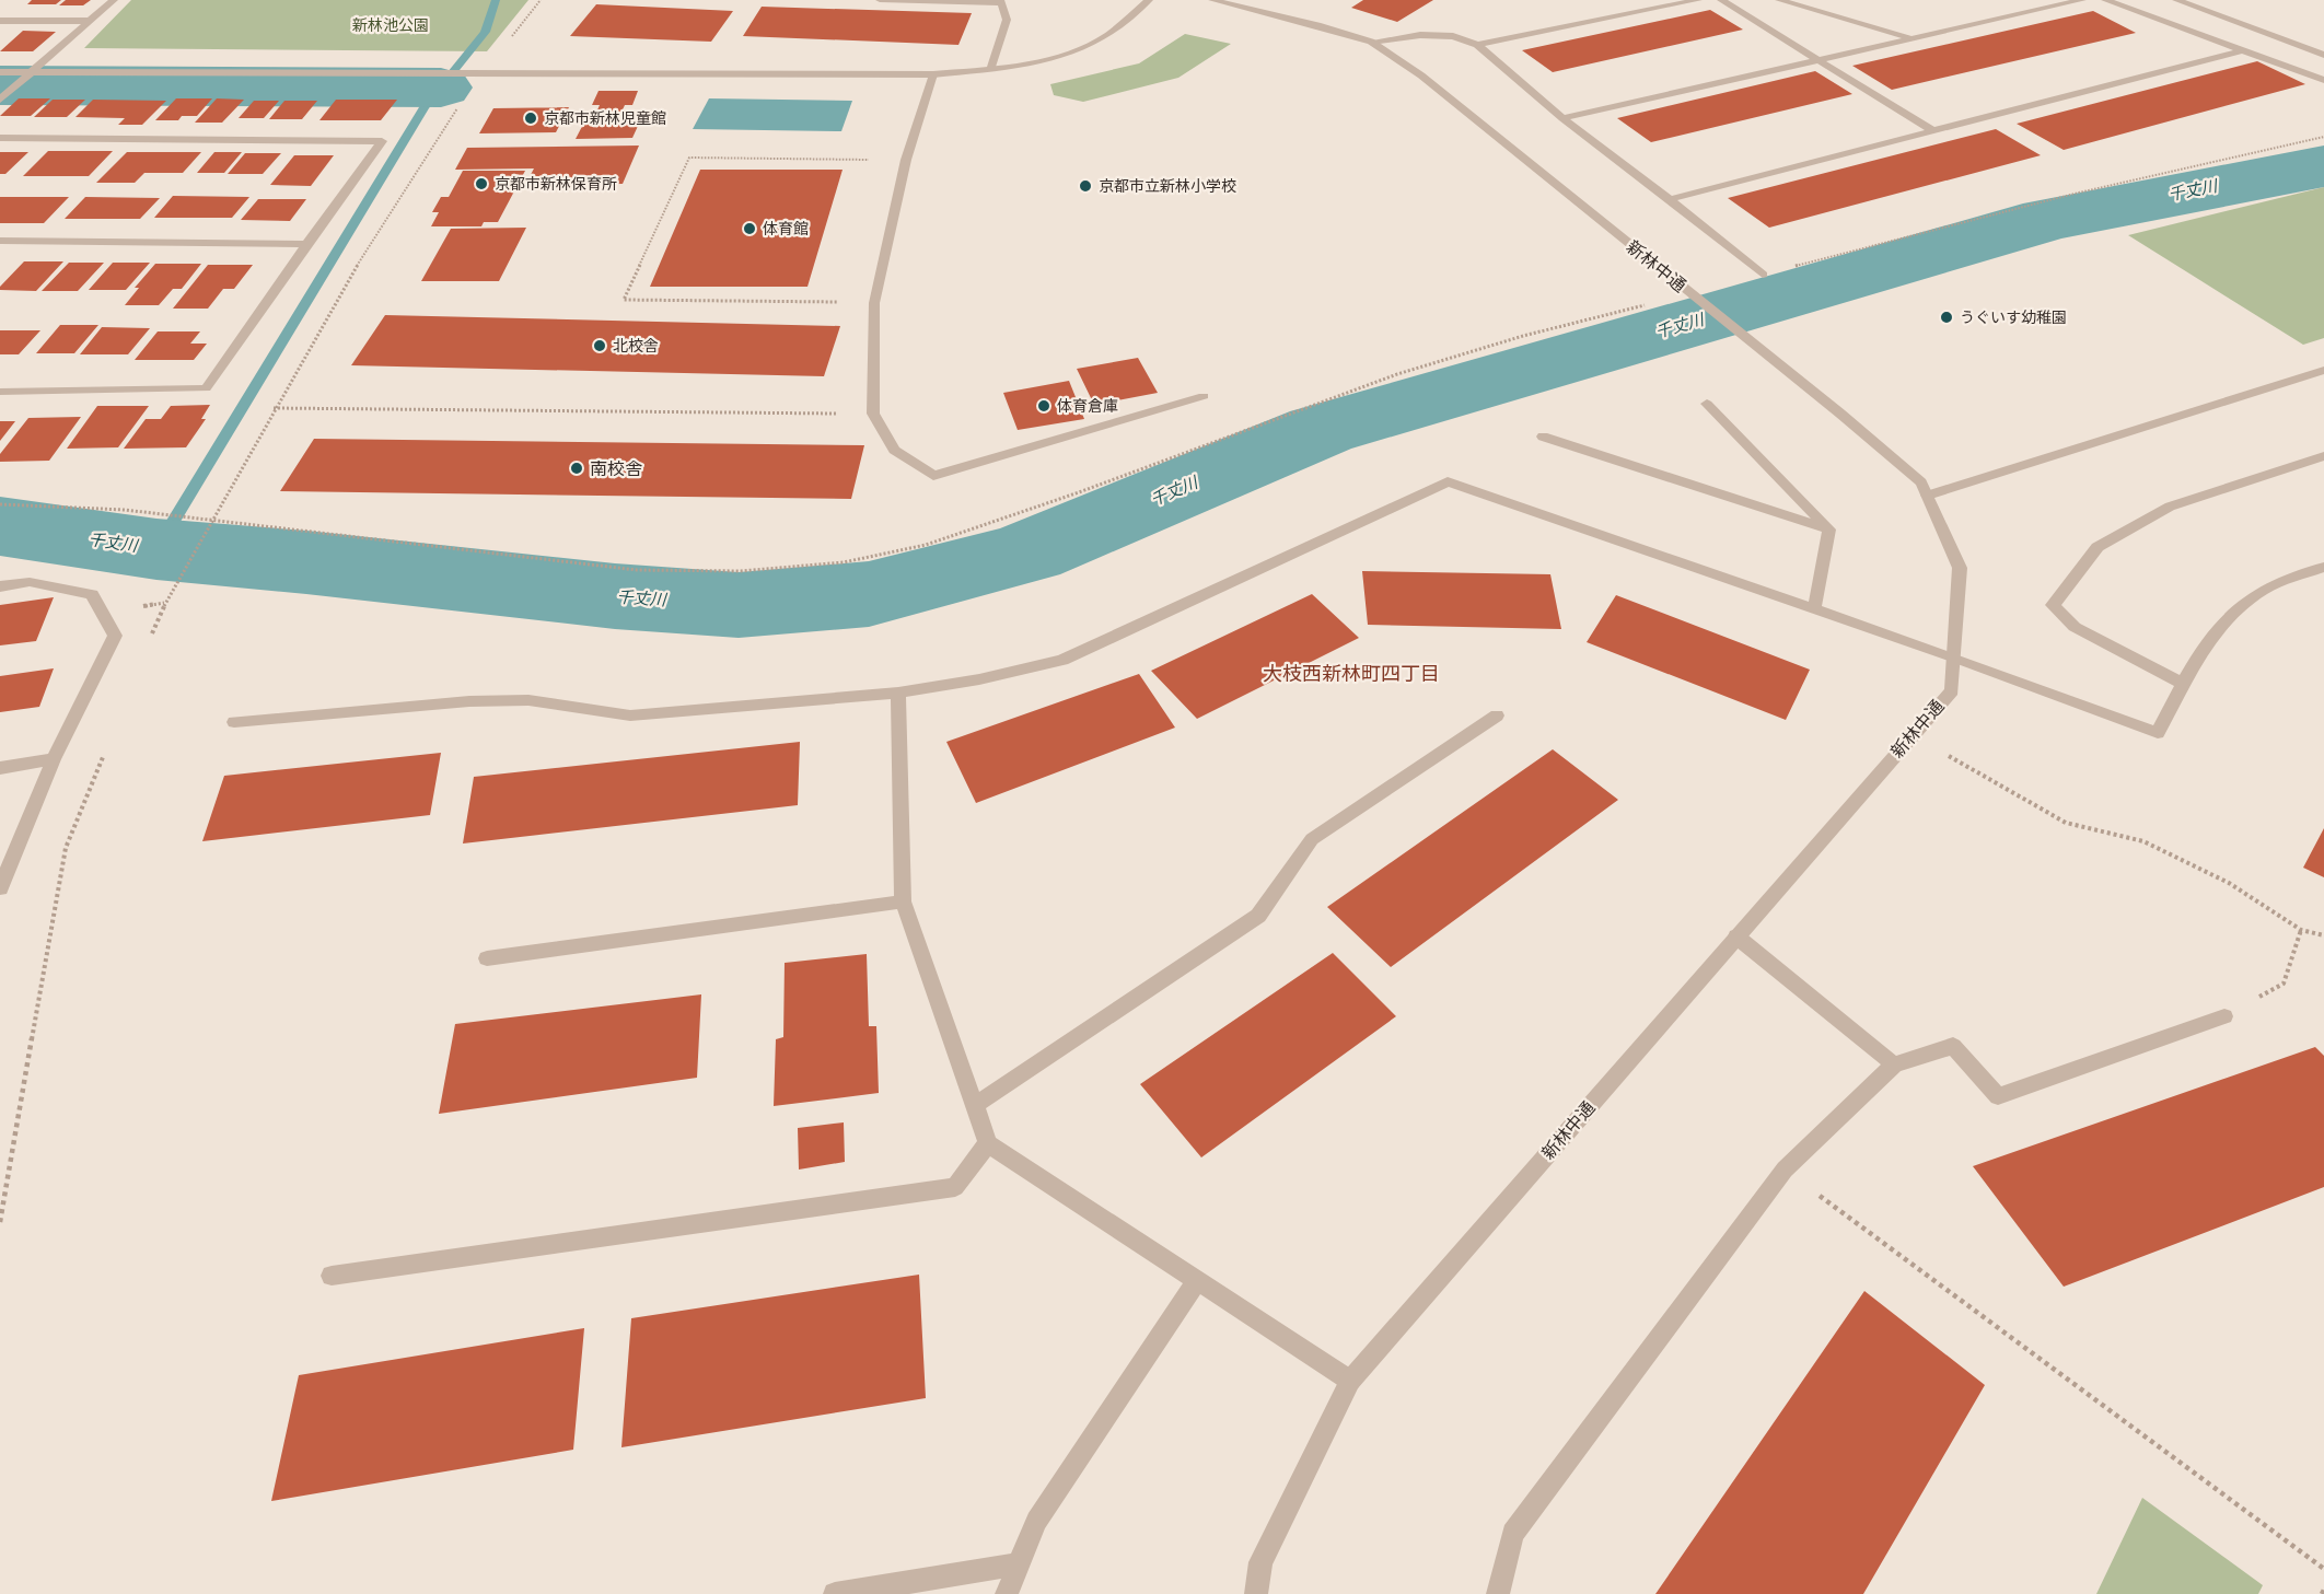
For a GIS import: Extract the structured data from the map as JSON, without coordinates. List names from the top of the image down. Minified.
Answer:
{"streets":{"street":["新林中通"]},"districts":["大枝西新林町四丁目"],"water":["千丈川"],"parks":["新林池公園"],"places":["京都市新林児童館","京都市新林保育所","京都市立新林小学校","体育館","うぐいす幼稚園","北校舎","体育倉庫","南校舎"]}
